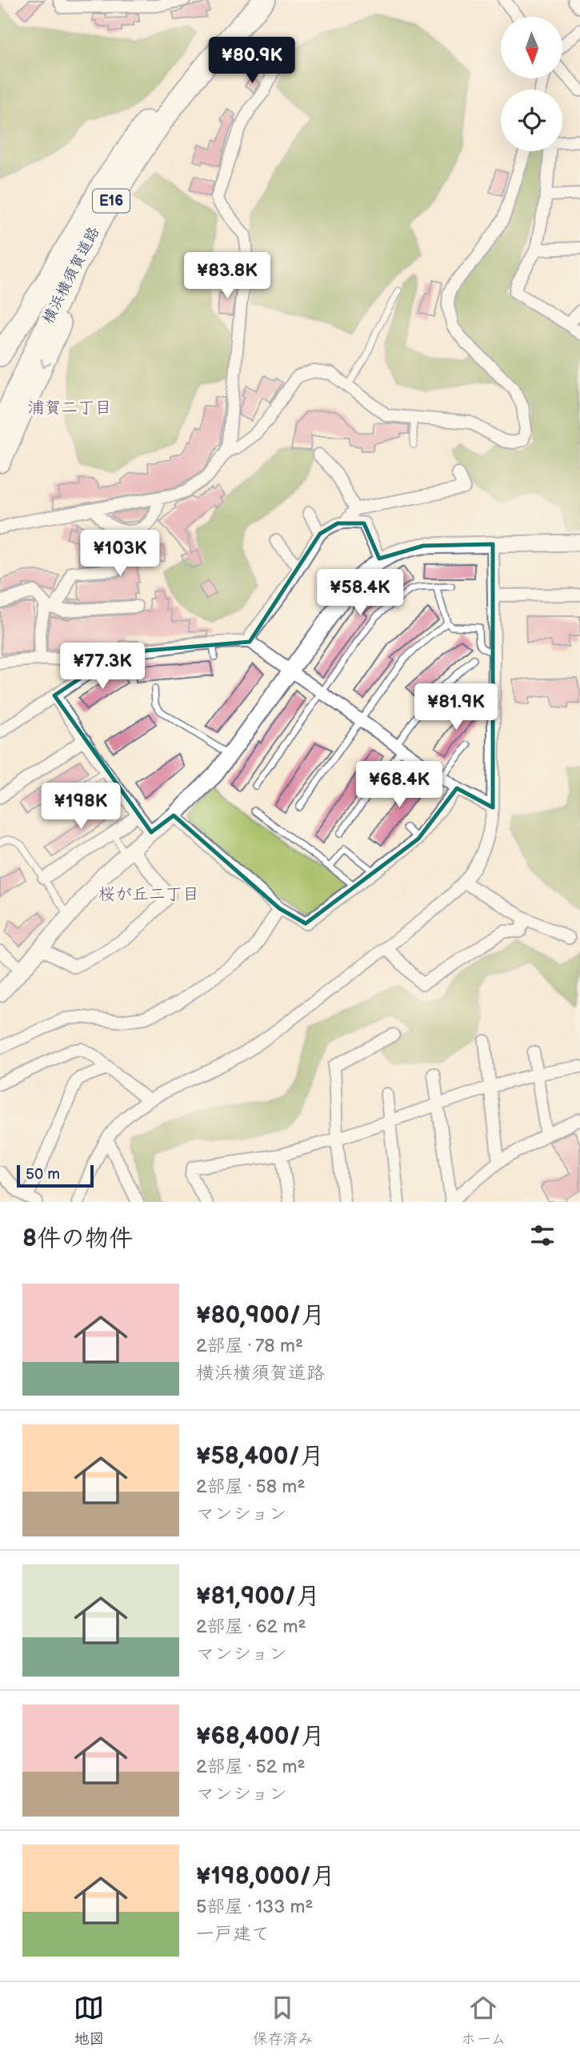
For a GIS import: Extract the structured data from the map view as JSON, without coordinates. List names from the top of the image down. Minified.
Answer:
{"streets":{"highway":["E16","横浜横須賀道路"]},"districts":["浦賀二丁目","桜が丘二丁目"],"scale_bar":"50 m","north":"bottom","page":{"price":["¥80.9K","¥83.8K","¥103K","¥58.4K","¥77.3K","¥81.9K","¥68.4K","¥198K"],"scale":"50 m","heading":"8件の物件","list":[{"name":"¥80,900/月","note":"2部屋 · 78 m² · 横浜横須賀道路"},{"name":"¥58,400/月","note":"2部屋 · 58 m² · マンション"},{"name":"¥81,900/月","note":"2部屋 · 62 m² · マンション"},{"name":"¥68,400/月","note":"2部屋 · 52 m² · マンション"},{"name":"¥198,000/月","note":"5部屋 · 133 m² · 一戸建て"}],"tabs":["地図","保存済み","ホーム"]}}
